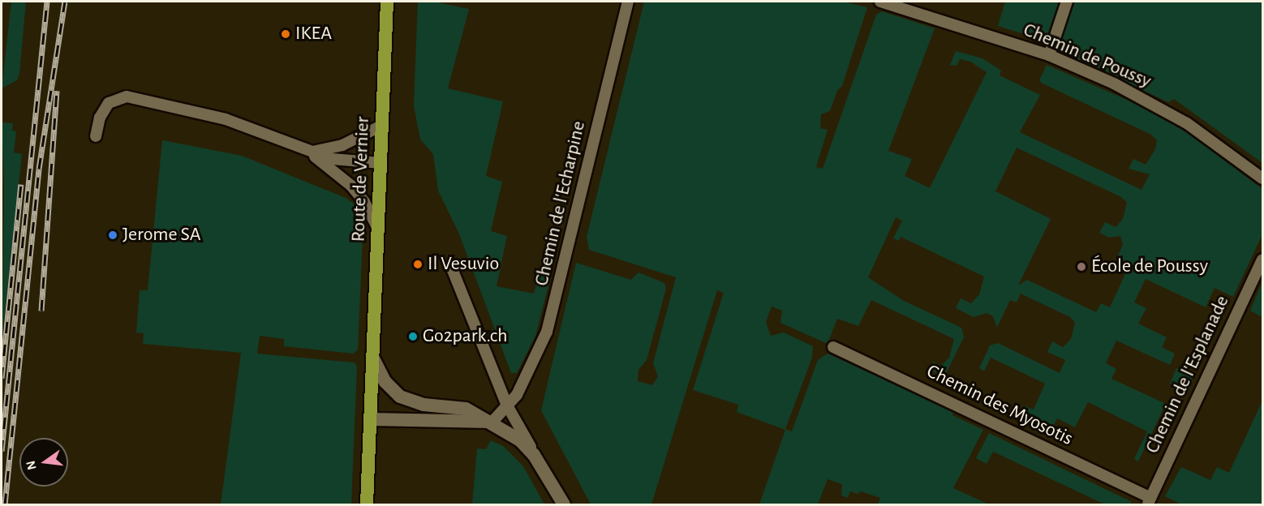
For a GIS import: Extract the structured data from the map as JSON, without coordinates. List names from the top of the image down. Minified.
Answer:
{"streets":{"main road":["Route de Vernier"],"street":["Chemin de Poussy","Chemin de l'Echarpine","Chemin de l'Esplanade","Chemin des Myosotis"]},"crossings":[["Route de Vernier","Chemin de l'Echarpine"],["Chemin de l'Esplanade","Chemin des Myosotis"]],"places":["IKEA","Jerome SA","Il Vesuvio","École de Poussy","Go2park.ch"],"north":"left"}
